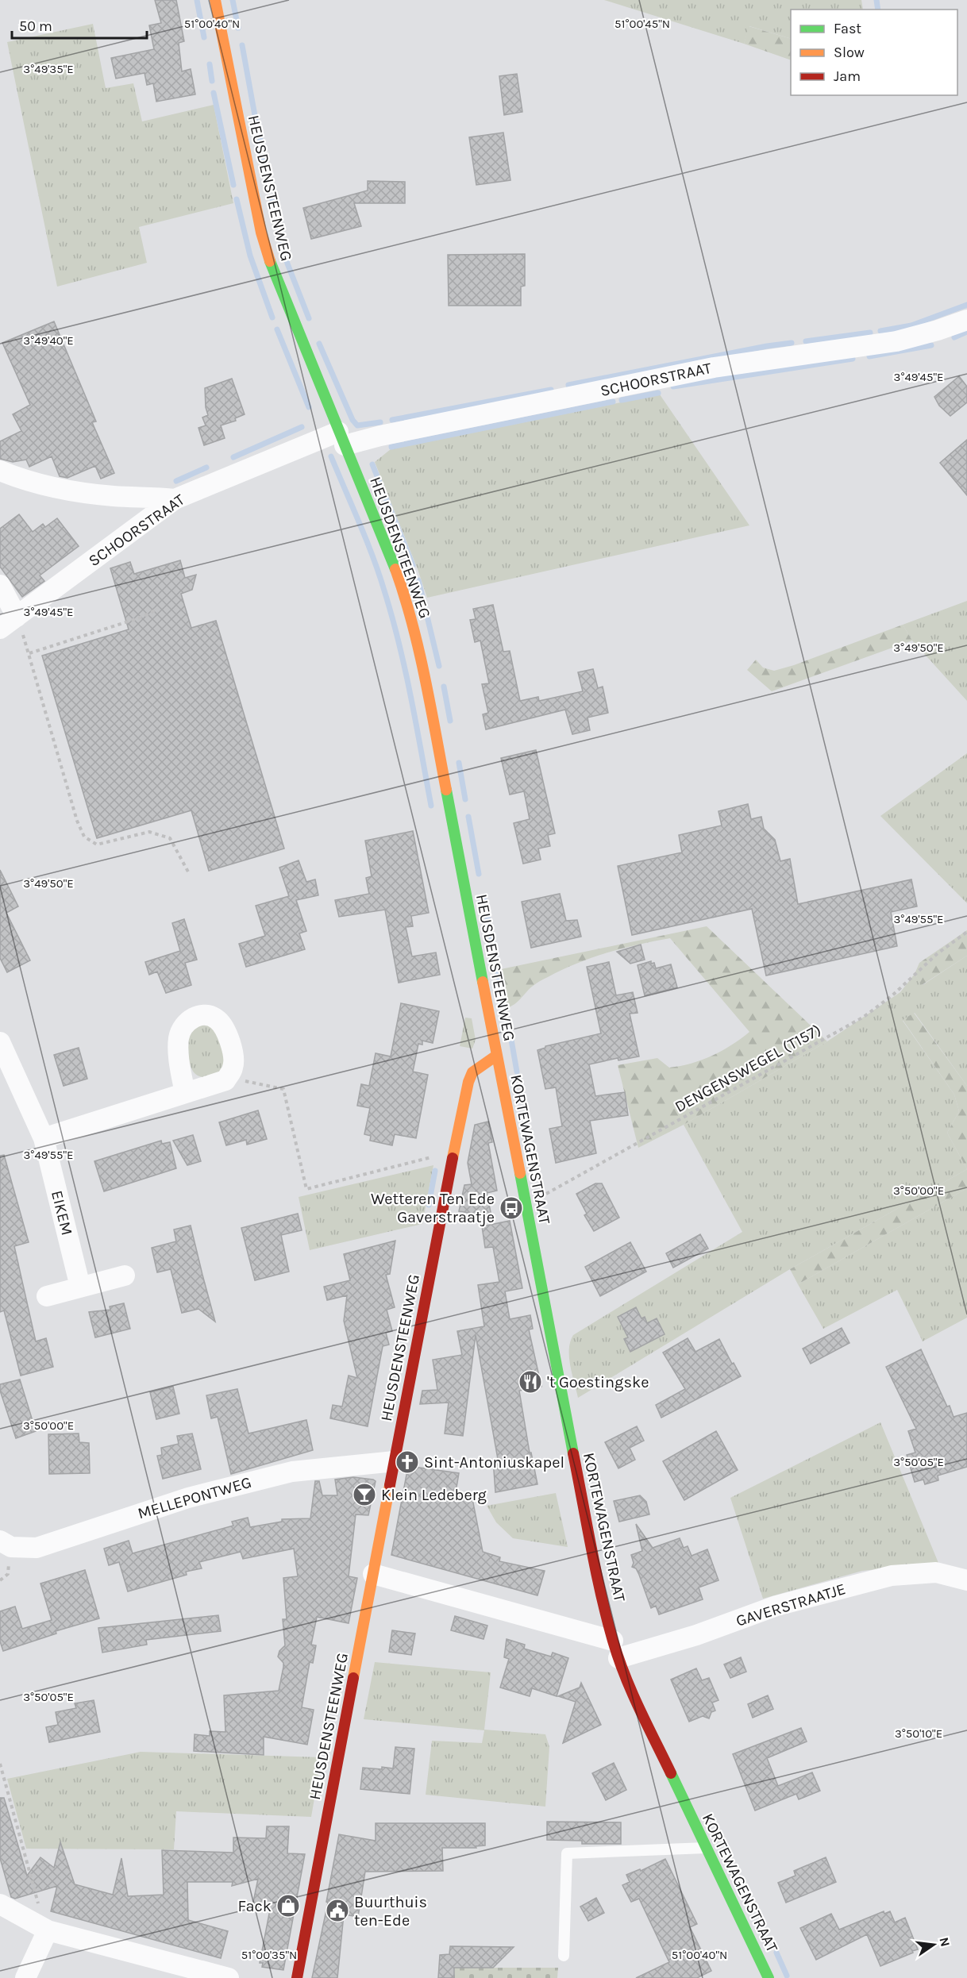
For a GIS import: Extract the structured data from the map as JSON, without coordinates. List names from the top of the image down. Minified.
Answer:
{"streets":{"street":["HEUSDENSTEENWEG","SCHOORSTRAAT","KORTEWAGENSTRAAT","EIKEM","MELLEPONTWEG","GAVERSTRAATJE"],"path":["DENGENSWEGEL (T157)"]},"crossings":[["HEUSDENSTEENWEG","SCHOORSTRAAT"],["HEUSDENSTEENWEG","KORTEWAGENSTRAAT"],["HEUSDENSTEENWEG","MELLEPONTWEG"],["DENGENSWEGEL (T157)","KORTEWAGENSTRAAT"],["KORTEWAGENSTRAAT","GAVERSTRAATJE"]],"places":{"bus stop":["Wetteren Ten Ede Gaverstraatje"],"restaurant":["'t Goestingske"],"church":["Sint-Antoniuskapel"],"bar":["Klein Ledeberg"],"shop":["Fack"],"public building":["Buurthuis ten-Ede"]},"legend":["Fast","Slow","Jam"],"scale_bar":"50 m","north":"right","coordinates":["51°00'40\"N","51°00'45\"N","3°49'35\"E","3°49'40\"E","3°49'45\"E","3°49'50\"E","3°49'55\"E","3°50'00\"E","3°50'05\"E","3°50'10\"E","51°00'35\"N"]}
